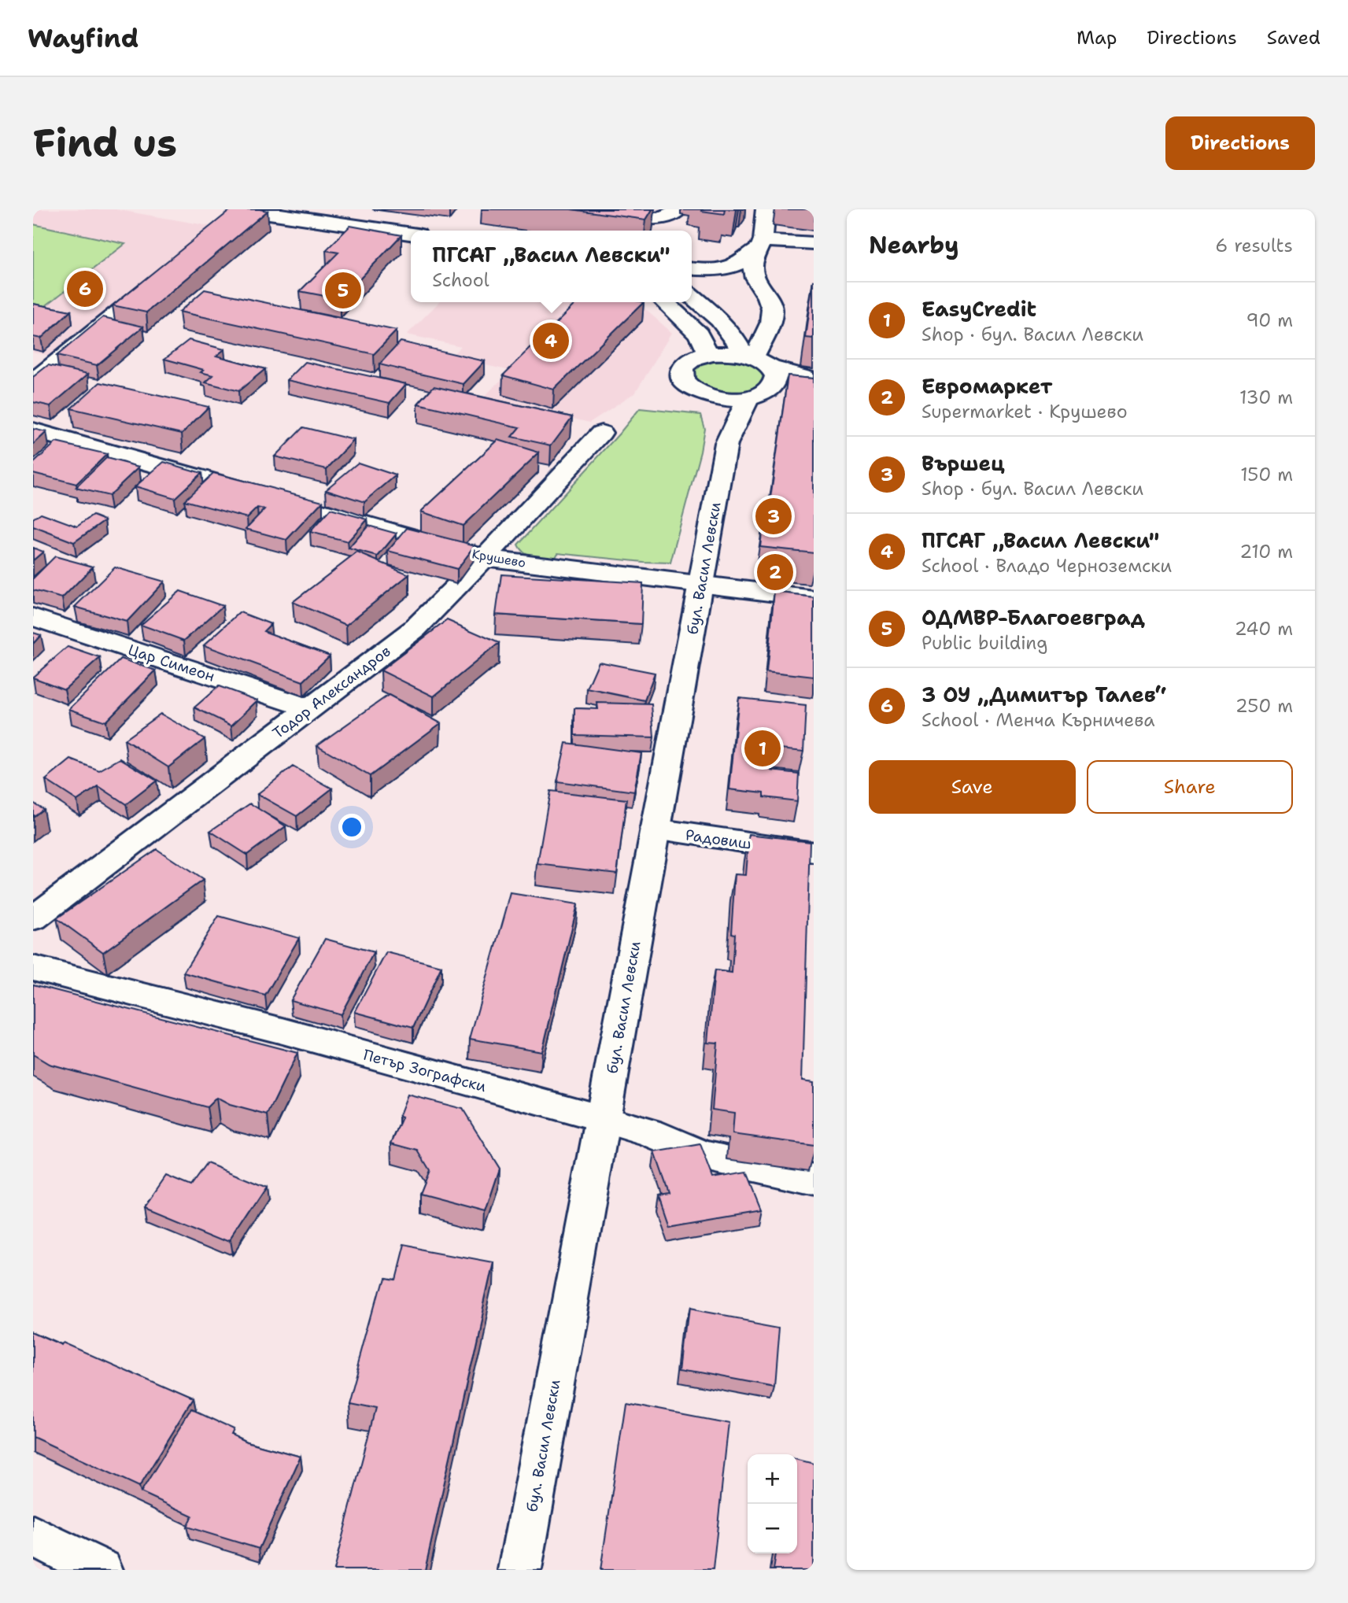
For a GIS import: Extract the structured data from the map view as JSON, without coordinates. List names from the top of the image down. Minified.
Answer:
{"streets":{"street":["Крушево","бул. Васил Левски","Цар Симеон","Тодор Александров","Радовиш","Петър Зографски"]},"crossings":[["Крушево","бул. Васил Левски"],["Крушево","Тодор Александров"],["бул. Васил Левски","Радовиш"],["бул. Васил Левски","Петър Зографски"],["Цар Симеон","Тодор Александров"]],"page":{"header":"Wayfind","nav":["Map","Directions","Saved"],"buttons":["Directions",["Save","Share"]],"title":"Find us","heading":["Nearby","6 results"],"popup":["ПГСАГ ,,Васил Левски\"","School"],"pins":["6","5","4","3","2","1"],"list":[{"mark":"1","name":"EasyCredit","note":"Shop · бул. Васил Левски","value":"90 m"},{"mark":"2","name":"Евромаркет","note":"Supermarket · Крушево","value":"130 m"},{"mark":"3","name":"Вършец","note":"Shop · бул. Васил Левски","value":"150 m"},{"mark":"4","name":"ПГСАГ ,,Васил Левски\"","note":"School · Владо Черноземски","value":"210 m"},{"mark":"5","name":"ОДМВР-Благоевград","note":"Public building","value":"240 m"},{"mark":"6","name":"3 ОУ „Димитър Талев“","note":"School · Менча Кърничева","value":"250 m"}],"map_buttons":["+","−"]}}
